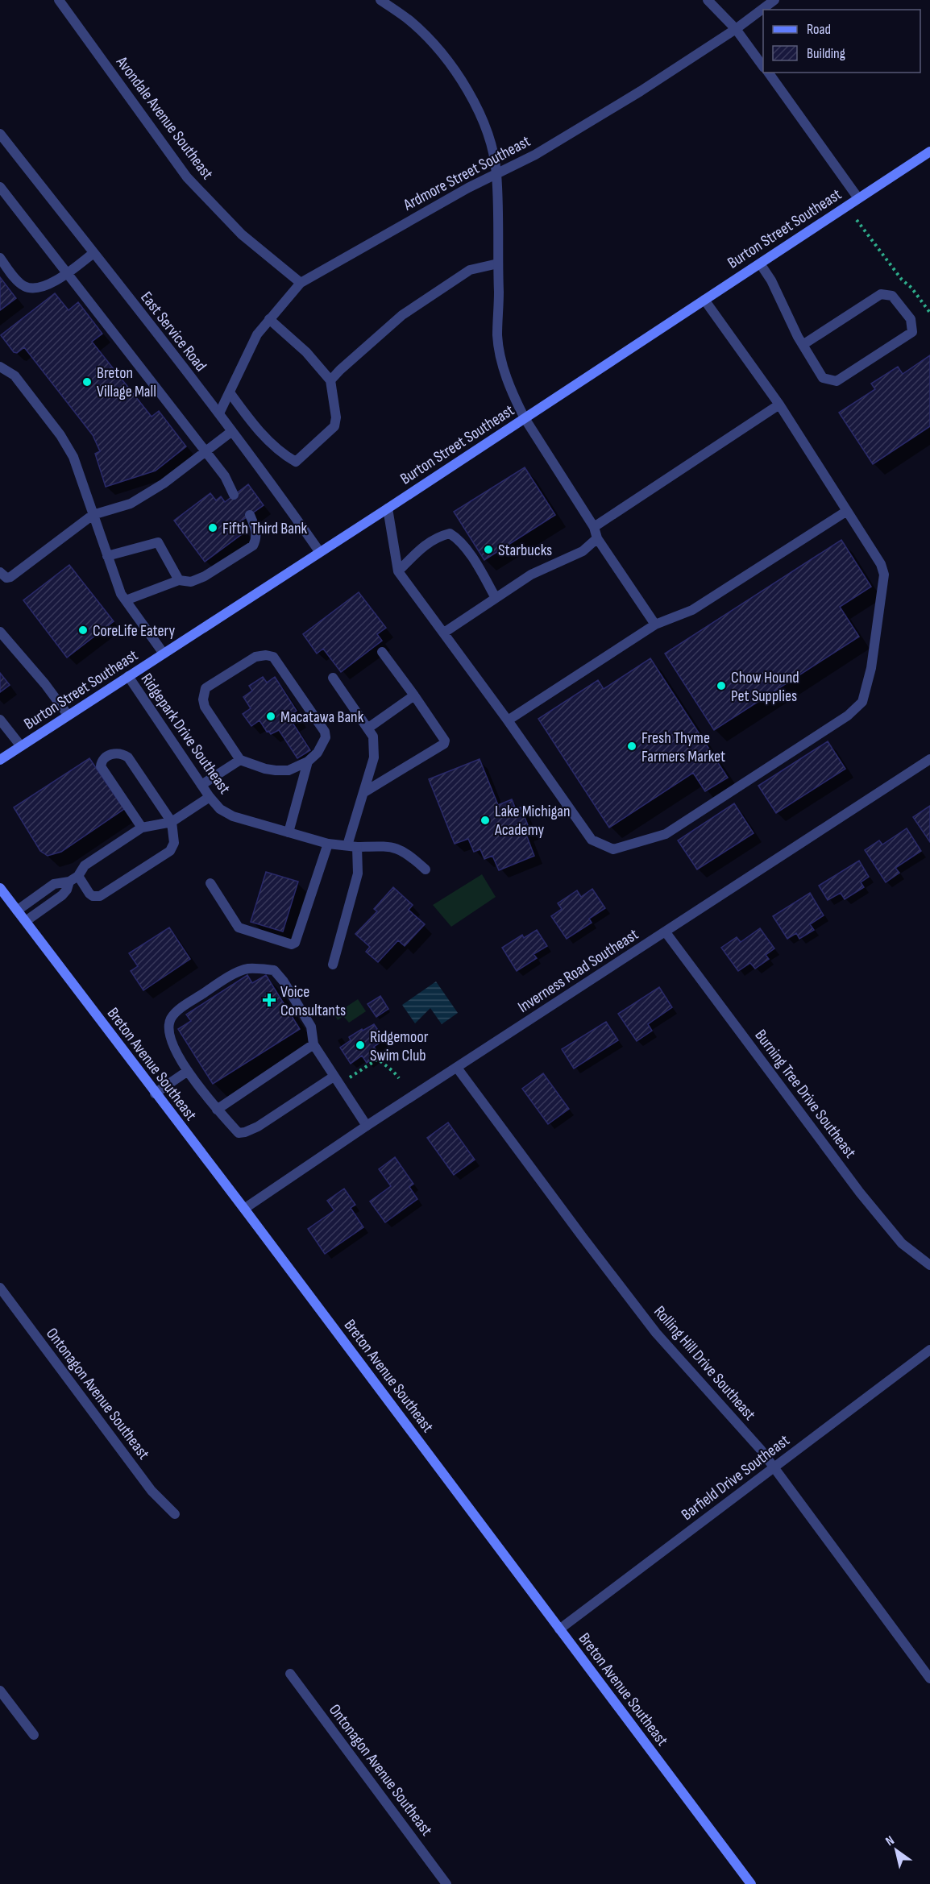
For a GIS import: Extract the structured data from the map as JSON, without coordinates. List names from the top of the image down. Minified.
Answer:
{"streets":{"main road":["Burton Street Southeast","Breton Avenue Southeast"],"street":["Avondale Avenue Southeast","Ardmore Street Southeast","East Service Road","Ridgepark Drive Southeast","Inverness Road Southeast","Burning Tree Drive Southeast","Rolling Hill Drive Southeast","Ontonagon Avenue Southeast","Barfield Drive Southeast"]},"crossings":[["Avondale Avenue Southeast","Ardmore Street Southeast"],["Ardmore Street Southeast","East Service Road"],["Burton Street Southeast","East Service Road"],["Burton Street Southeast","Ridgepark Drive Southeast"],["Inverness Road Southeast","Breton Avenue Southeast"],["Inverness Road Southeast","Burning Tree Drive Southeast"],["Inverness Road Southeast","Rolling Hill Drive Southeast"],["Breton Avenue Southeast","Barfield Drive Southeast"],["Rolling Hill Drive Southeast","Barfield Drive Southeast"]],"places":{"other":["Breton Village Mall","Fifth Third Bank","Starbucks","CoreLife Eatery","Chow Hound Pet Supplies","Macatawa Bank","Fresh Thyme Farmers Market","Lake Michigan Academy","Ridgemoor Swim Club"],"health":["Voice Consultants"]},"legend":["Road","Building"],"north":"top left"}
